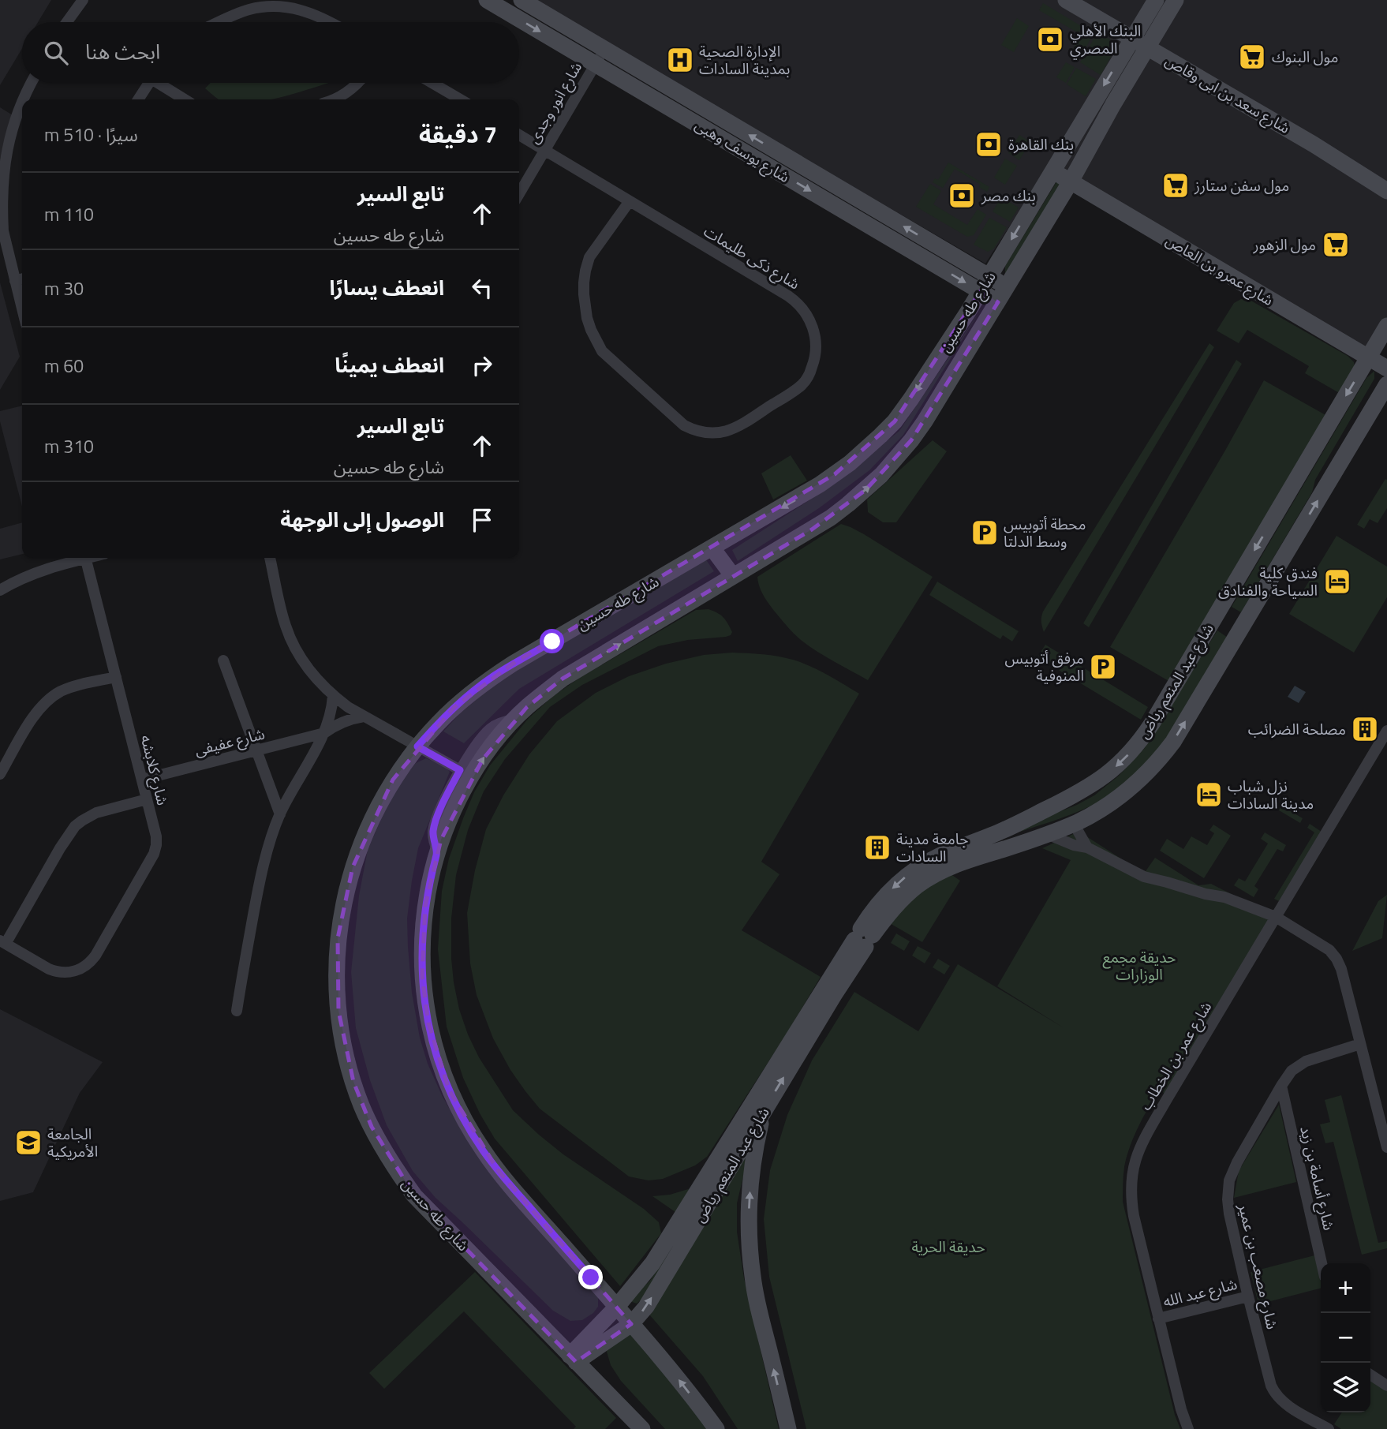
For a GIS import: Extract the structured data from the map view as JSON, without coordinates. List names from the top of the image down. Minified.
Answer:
{"streets":{"street":["شارع سعد بن ابى وقاص","شارع انور وجدى","شارع يوسف وهبى","شارع ذكى طليمات","شارع عمرو بن العاص","شارع طه حسين","شارع عبد المنعم رياض","شارع عفيفى","شارع كلابشه","شارع عمر بن الخطاب","شارع أسامة بن زيد","شارع مصعب بن عمير","شارع عبد الله"]},"crossings":[["شارع سعد بن ابى وقاص","شارع طه حسين"],["شارع انور وجدى","شارع يوسف وهبى"],["شارع انور وجدى","شارع ذكى طليمات"],["شارع يوسف وهبى","شارع طه حسين"],["شارع عمرو بن العاص","شارع طه حسين"],["شارع عمرو بن العاص","شارع عبد المنعم رياض"],["شارع طه حسين","شارع عبد المنعم رياض"],["شارع عفيفى","شارع كلابشه"],["شارع عمر بن الخطاب","شارع عبد الله"],["شارع أسامة بن زيد","شارع مصعب بن عمير"],["شارع مصعب بن عمير","شارع عبد الله"]],"parks":["حديقة مجمع الوزارات","حديقة الحرية"],"places":{"bank":["البنك الأهلي المصري","بنك القاهرة","بنك مصر"],"supermarket":["مول البنوك","مول سفن ستارز","مول الزهور"],"hospital":["الإدارة الصحية بمدينة السادات"],"parking":["محطة أتوبيس وسط الدلتا","مرفق أتوبيس المنوفية"],"hotel":["فندق كلية السياحة والفنادق","نزل شباب مدينة السادات"],"building":["مصلحة الضرائب","جامعة مدينة السادات"],"school or university":["الجامعة الأمريكية"]},"page":{"search":"ابحث هنا","heading":["7 دقيقة","سيرًا · 510 m"],"list":[["تابع السير","شارع طه حسين","110 m"],["انعطف يسارًا","30 m"],["انعطف يمينًا","60 m"],["تابع السير","شارع طه حسين","310 m"],"الوصول إلى الوجهة"],"map_buttons":["+","−"]}}
